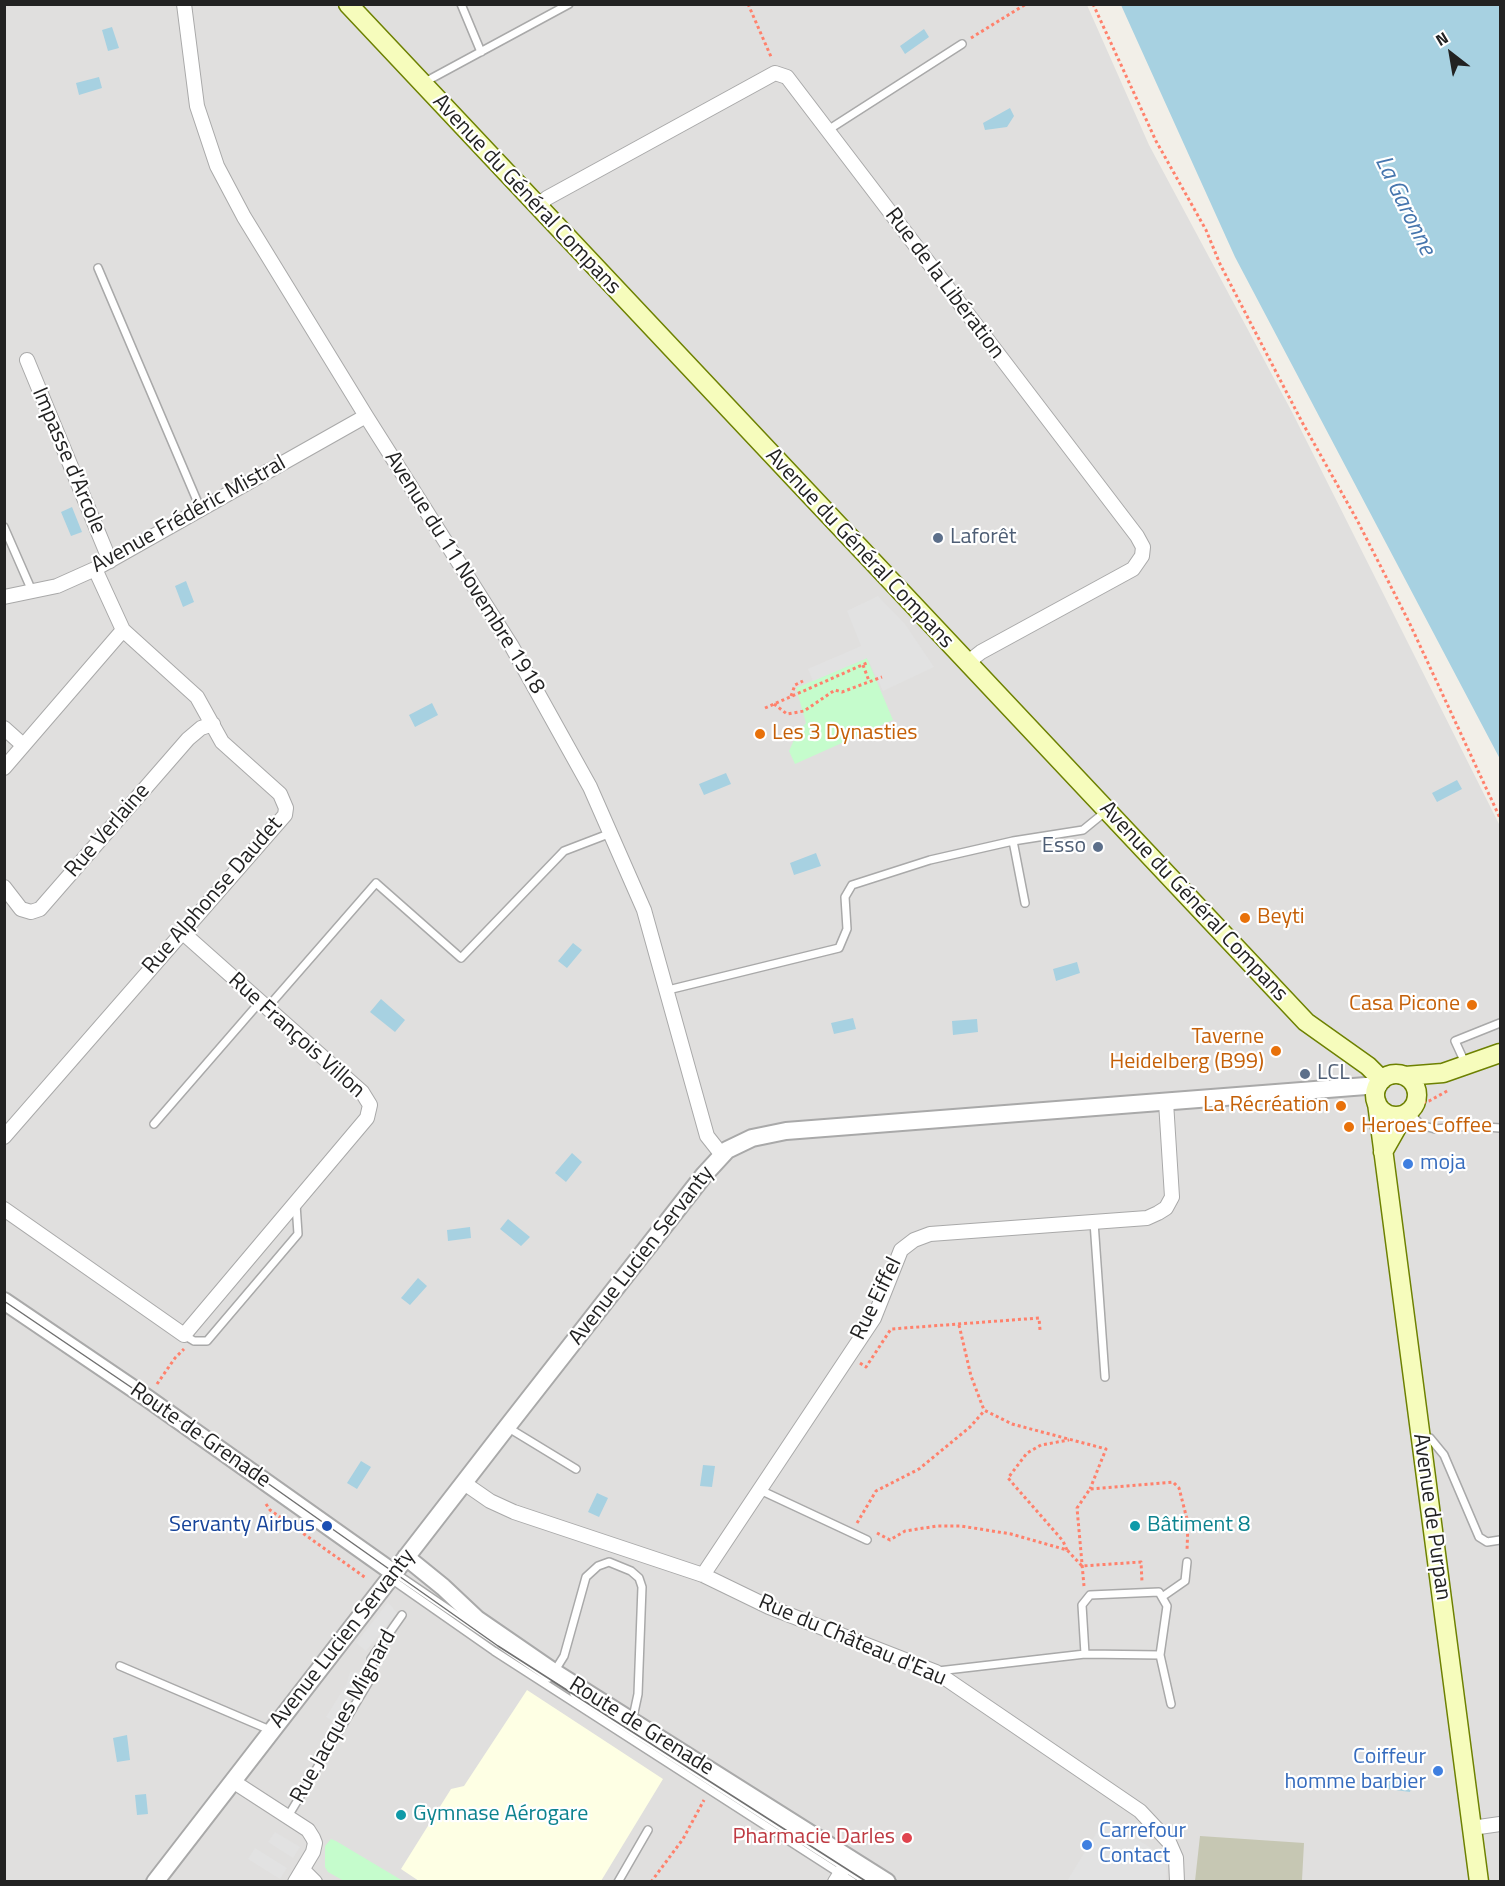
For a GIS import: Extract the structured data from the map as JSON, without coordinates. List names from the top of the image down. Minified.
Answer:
{"streets":{"main road":["Avenue du Général Compans","Avenue de Purpan"],"street":["Rue de la Libération","Impasse d'Arcole","Avenue Frédéric Mistral","Avenue du 11 Novembre 1918","Rue Verlaine","Rue Alphonse Daudet","Rue François Villon","Avenue Lucien Servanty","Rue Eiffel","Route de Grenade","Rue du Château d'Eau","Rue Jacques Mignard"]},"crossings":[["Avenue du Général Compans","Rue de la Libération"],["Avenue du Général Compans","Avenue Lucien Servanty"],["Avenue du Général Compans","Avenue de Purpan"],["Impasse d'Arcole","Avenue Frédéric Mistral"],["Avenue Frédéric Mistral","Avenue du 11 Novembre 1918"],["Avenue Frédéric Mistral","Rue Alphonse Daudet"],["Avenue du 11 Novembre 1918","Avenue Lucien Servanty"],["Rue Verlaine","Rue Alphonse Daudet"],["Rue Alphonse Daudet","Rue François Villon"],["Avenue Lucien Servanty","Rue Eiffel"],["Avenue Lucien Servanty","Route de Grenade"],["Avenue Lucien Servanty","Avenue de Purpan"],["Avenue Lucien Servanty","Rue du Château d'Eau"],["Avenue Lucien Servanty","Rue Jacques Mignard"],["Rue Eiffel","Rue du Château d'Eau"]],"water":["La Garonne"],"places":["Laforêt","Les 3 Dynasties","Esso","Beyti","Casa Picone","Taverne Heidelberg (B99)","LCL","La Récréation","Heroes Coffee","moja","Servanty Airbus","Bâtiment 8","Coiffeur homme barbier","Gymnase Aérogare","Pharmacie Darles","Carrefour Contact"],"north":"top left"}
